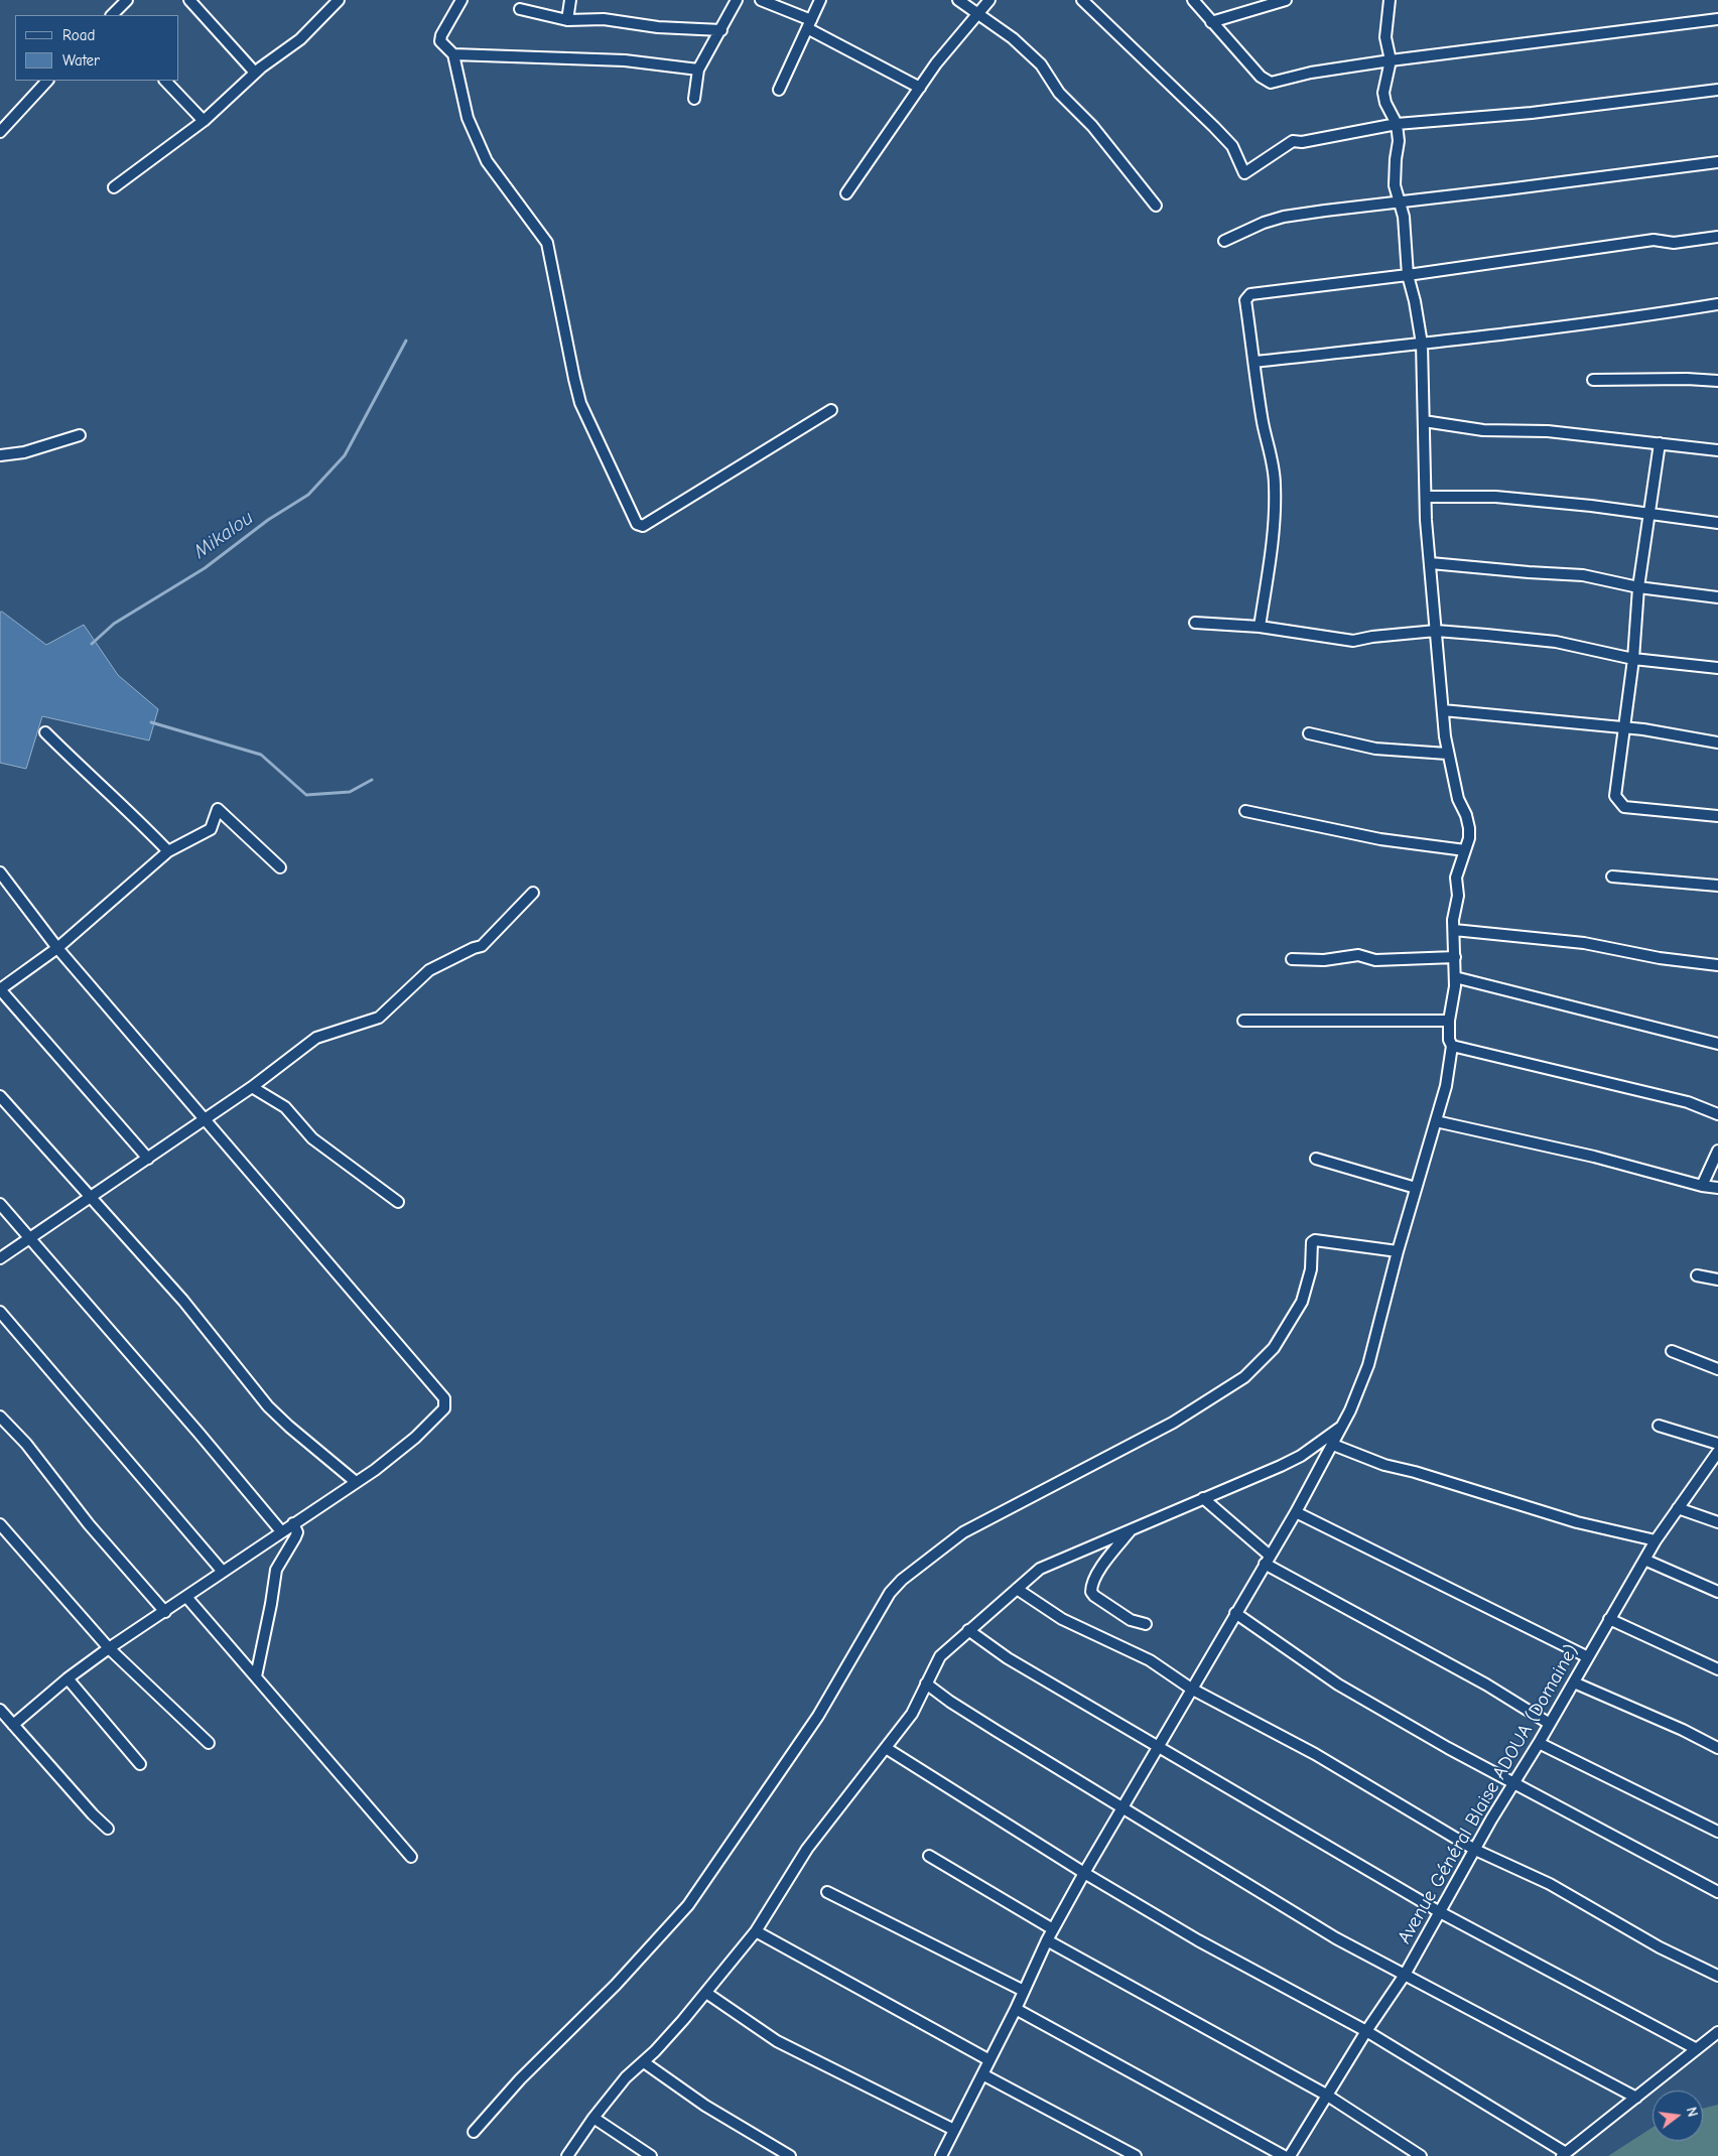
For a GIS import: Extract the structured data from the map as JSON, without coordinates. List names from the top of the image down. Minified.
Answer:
{"streets":{"street":["Avenue Général Blaise ADOUA (Domaine)"]},"water":["Mikalou"],"legend":["Road","Water"],"north":"right"}
